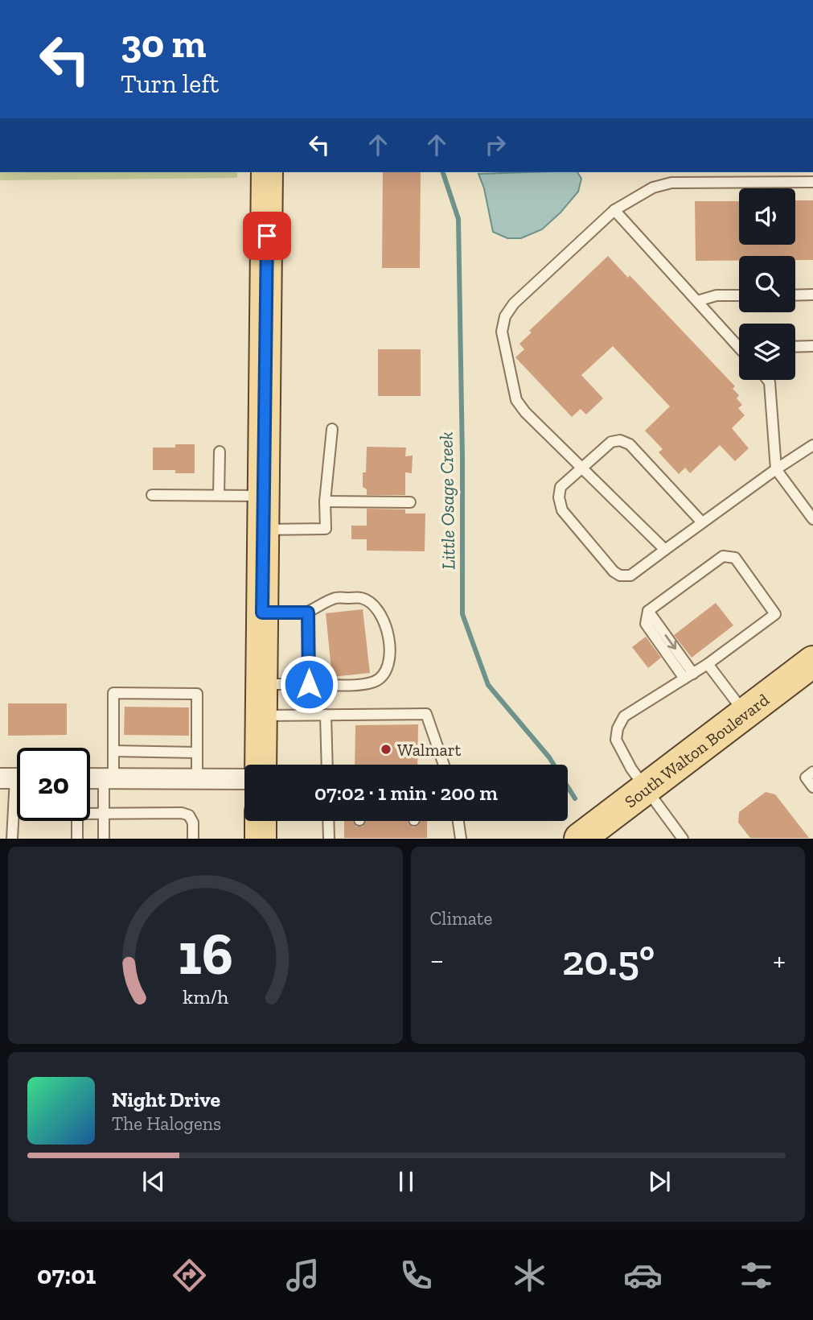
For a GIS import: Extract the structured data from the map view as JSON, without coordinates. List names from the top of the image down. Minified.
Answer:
{"streets":{"main road":["South Walton Boulevard"]},"water":["Little Osage Creek"],"places":["Walmart"],"page":{"turn":["30 m","Turn left"],"limit":"20","trip":"07:02 · 1 min · 200 m","tile":"Climate","heat":["−","20.5°","+"],"song":["Night Drive","The Halogens"],"tabs":"07:01","gauge":["16","km/h"]}}
